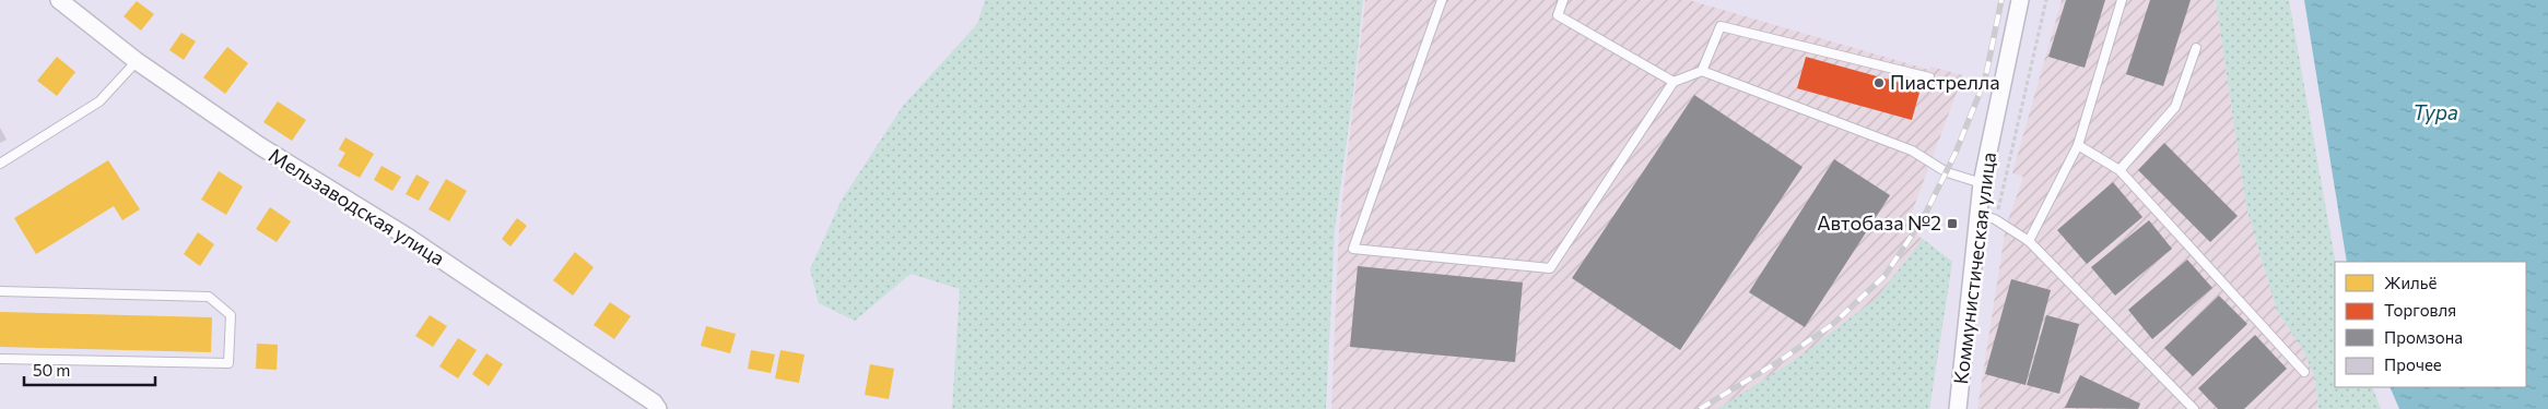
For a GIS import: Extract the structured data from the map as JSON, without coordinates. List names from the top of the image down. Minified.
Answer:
{"streets":{"street":["Мельзаводская улица","Коммунистическая улица"]},"water":["Тура"],"places":{"other":["Пиастрелла"],"transit":["Автобаза №2"]},"legend":["Жильё","Торговля","Промзона","Прочее"],"scale_bar":"50 m"}
